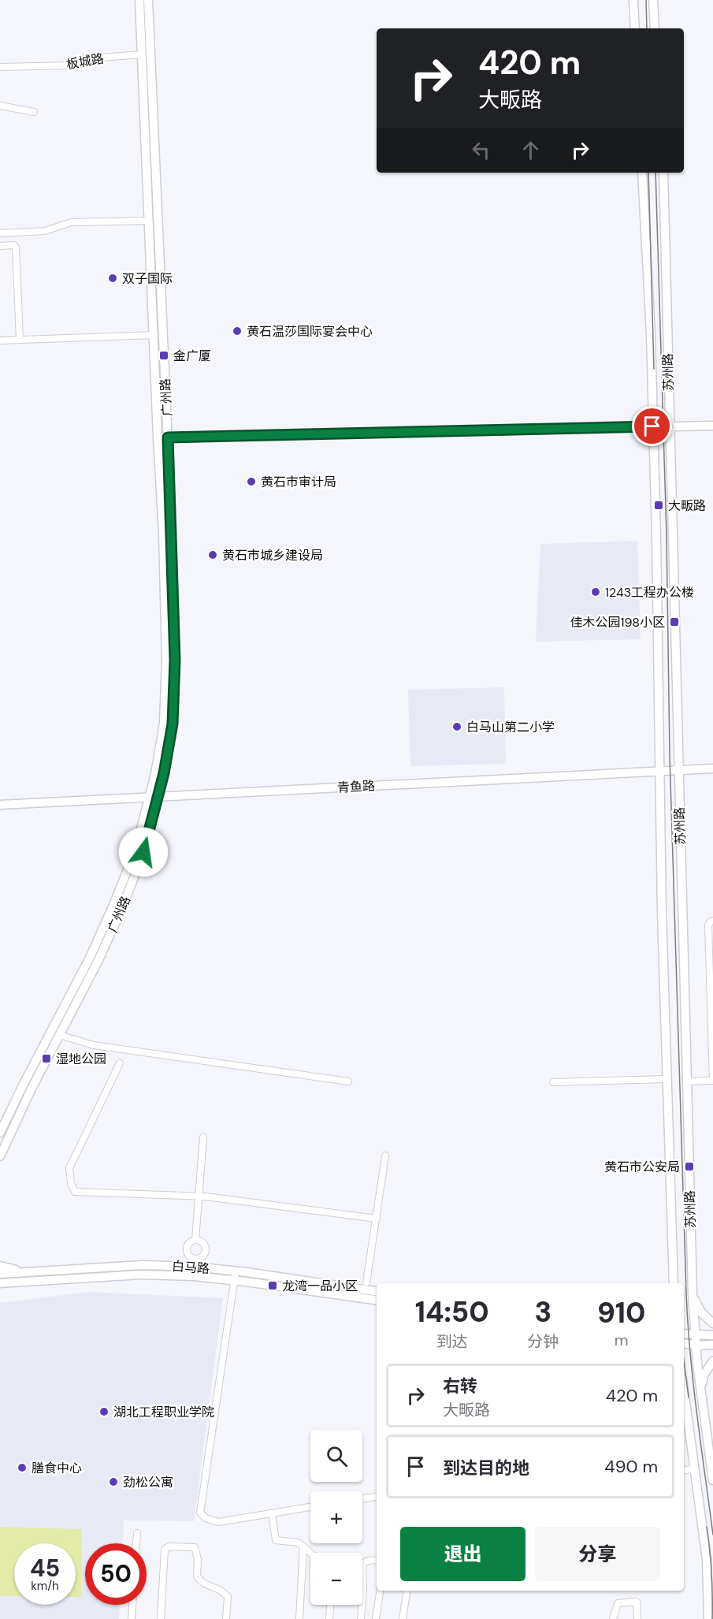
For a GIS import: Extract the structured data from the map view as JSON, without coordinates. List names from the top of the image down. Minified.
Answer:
{"streets":{"main road":["苏州路","广州路","青鱼路","白马路"],"street":["板城路"]},"crossings":[["板城路","广州路"],["苏州路","青鱼路"],["广州路","青鱼路"]],"places":{"other":["双子国际","黄石温莎国际宴会中心","黄石市审计局","黄石市城乡建设局","1243工程办公楼","白马山第二小学","湖北工程职业学院","膳食中心","劲松公寓"],"transit":["金广厦","大畈路","佳木公园198小区","湿地公园","黄石市公安局","龙湾一品小区"]},"page":{"turn":["420 m","大畈路"],"eta":["14:50","到达","3","分钟","910","m"],"list":[{"name":"右转","note":"大畈路","value":"420 m"},{"name":"到达目的地","value":"490 m"}],"map_buttons":["+","−"],"buttons":["退出","分享"],"speed":"45 km/h","limit":"50"}}
